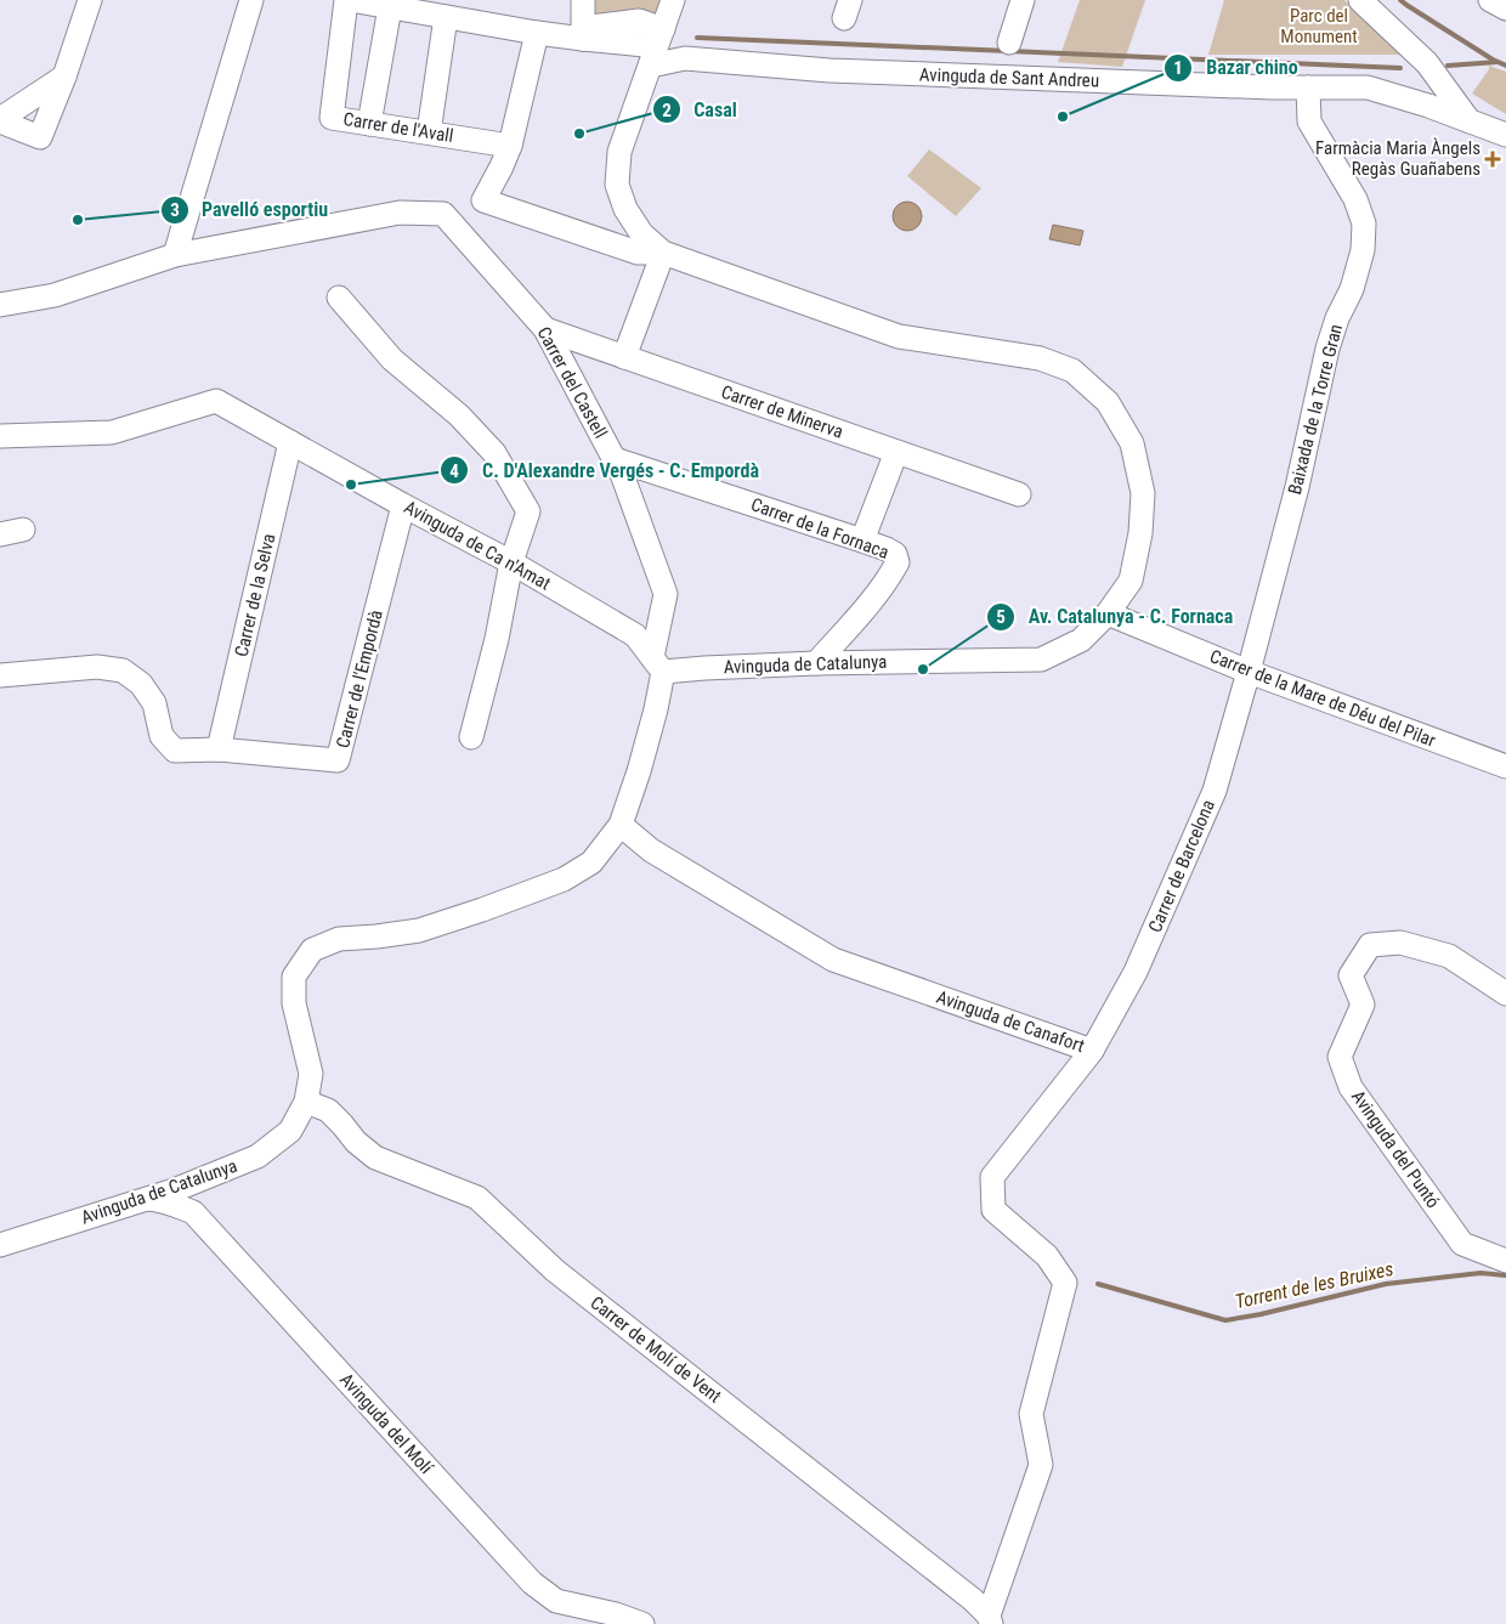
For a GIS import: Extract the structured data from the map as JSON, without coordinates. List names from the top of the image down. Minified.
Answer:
{"streets":{"street":["Avinguda de Sant Andreu","Carrer de l'Avall","Carrer del Castell","Baixada de la Torre Gran","Carrer de Minerva","Carrer de la Fornaca","Avinguda de Ca n'Amat","Carrer de la Selva","Avinguda de Catalunya","Carrer de l'Empordà","Carrer de la Mare de Déu del Pilar","Carrer de Barcelona","Avinguda de Canafort","Avinguda del Puntó","Carrer de Molí de Vent","Avinguda del Molí"]},"crossings":[["Avinguda de Sant Andreu","Carrer de l'Avall"],["Avinguda de Sant Andreu","Baixada de la Torre Gran"],["Avinguda de Sant Andreu","Avinguda de Catalunya"],["Carrer del Castell","Carrer de Minerva"],["Carrer del Castell","Carrer de la Fornaca"],["Carrer del Castell","Avinguda de Ca n'Amat"],["Carrer del Castell","Avinguda de Catalunya"],["Baixada de la Torre Gran","Carrer de la Mare de Déu del Pilar"],["Baixada de la Torre Gran","Carrer de Barcelona"],["Carrer de la Fornaca","Avinguda de Catalunya"],["Avinguda de Ca n'Amat","Carrer de la Selva"],["Avinguda de Ca n'Amat","Avinguda de Catalunya"],["Avinguda de Ca n'Amat","Carrer de l'Empordà"],["Carrer de la Selva","Carrer de l'Empordà"],["Avinguda de Catalunya","Carrer de la Mare de Déu del Pilar"],["Avinguda de Catalunya","Avinguda de Canafort"],["Avinguda de Catalunya","Carrer de Molí de Vent"],["Avinguda de Catalunya","Avinguda del Molí"],["Carrer de la Mare de Déu del Pilar","Carrer de Barcelona"],["Carrer de Barcelona","Avinguda de Canafort"],["Avinguda de Canafort","Carrer de Molí de Vent"]],"water":["Torrent de les Bruixes"],"parks":["Parc del Monument"],"places":{"other":["Bazar chino","Casal","Pavelló esportiu","C. D'Alexandre Vergés - C. Empordà","Av. Catalunya - C. Fornaca"],"health":["Farmàcia Maria Àngels Regàs Guañabens"]}}
